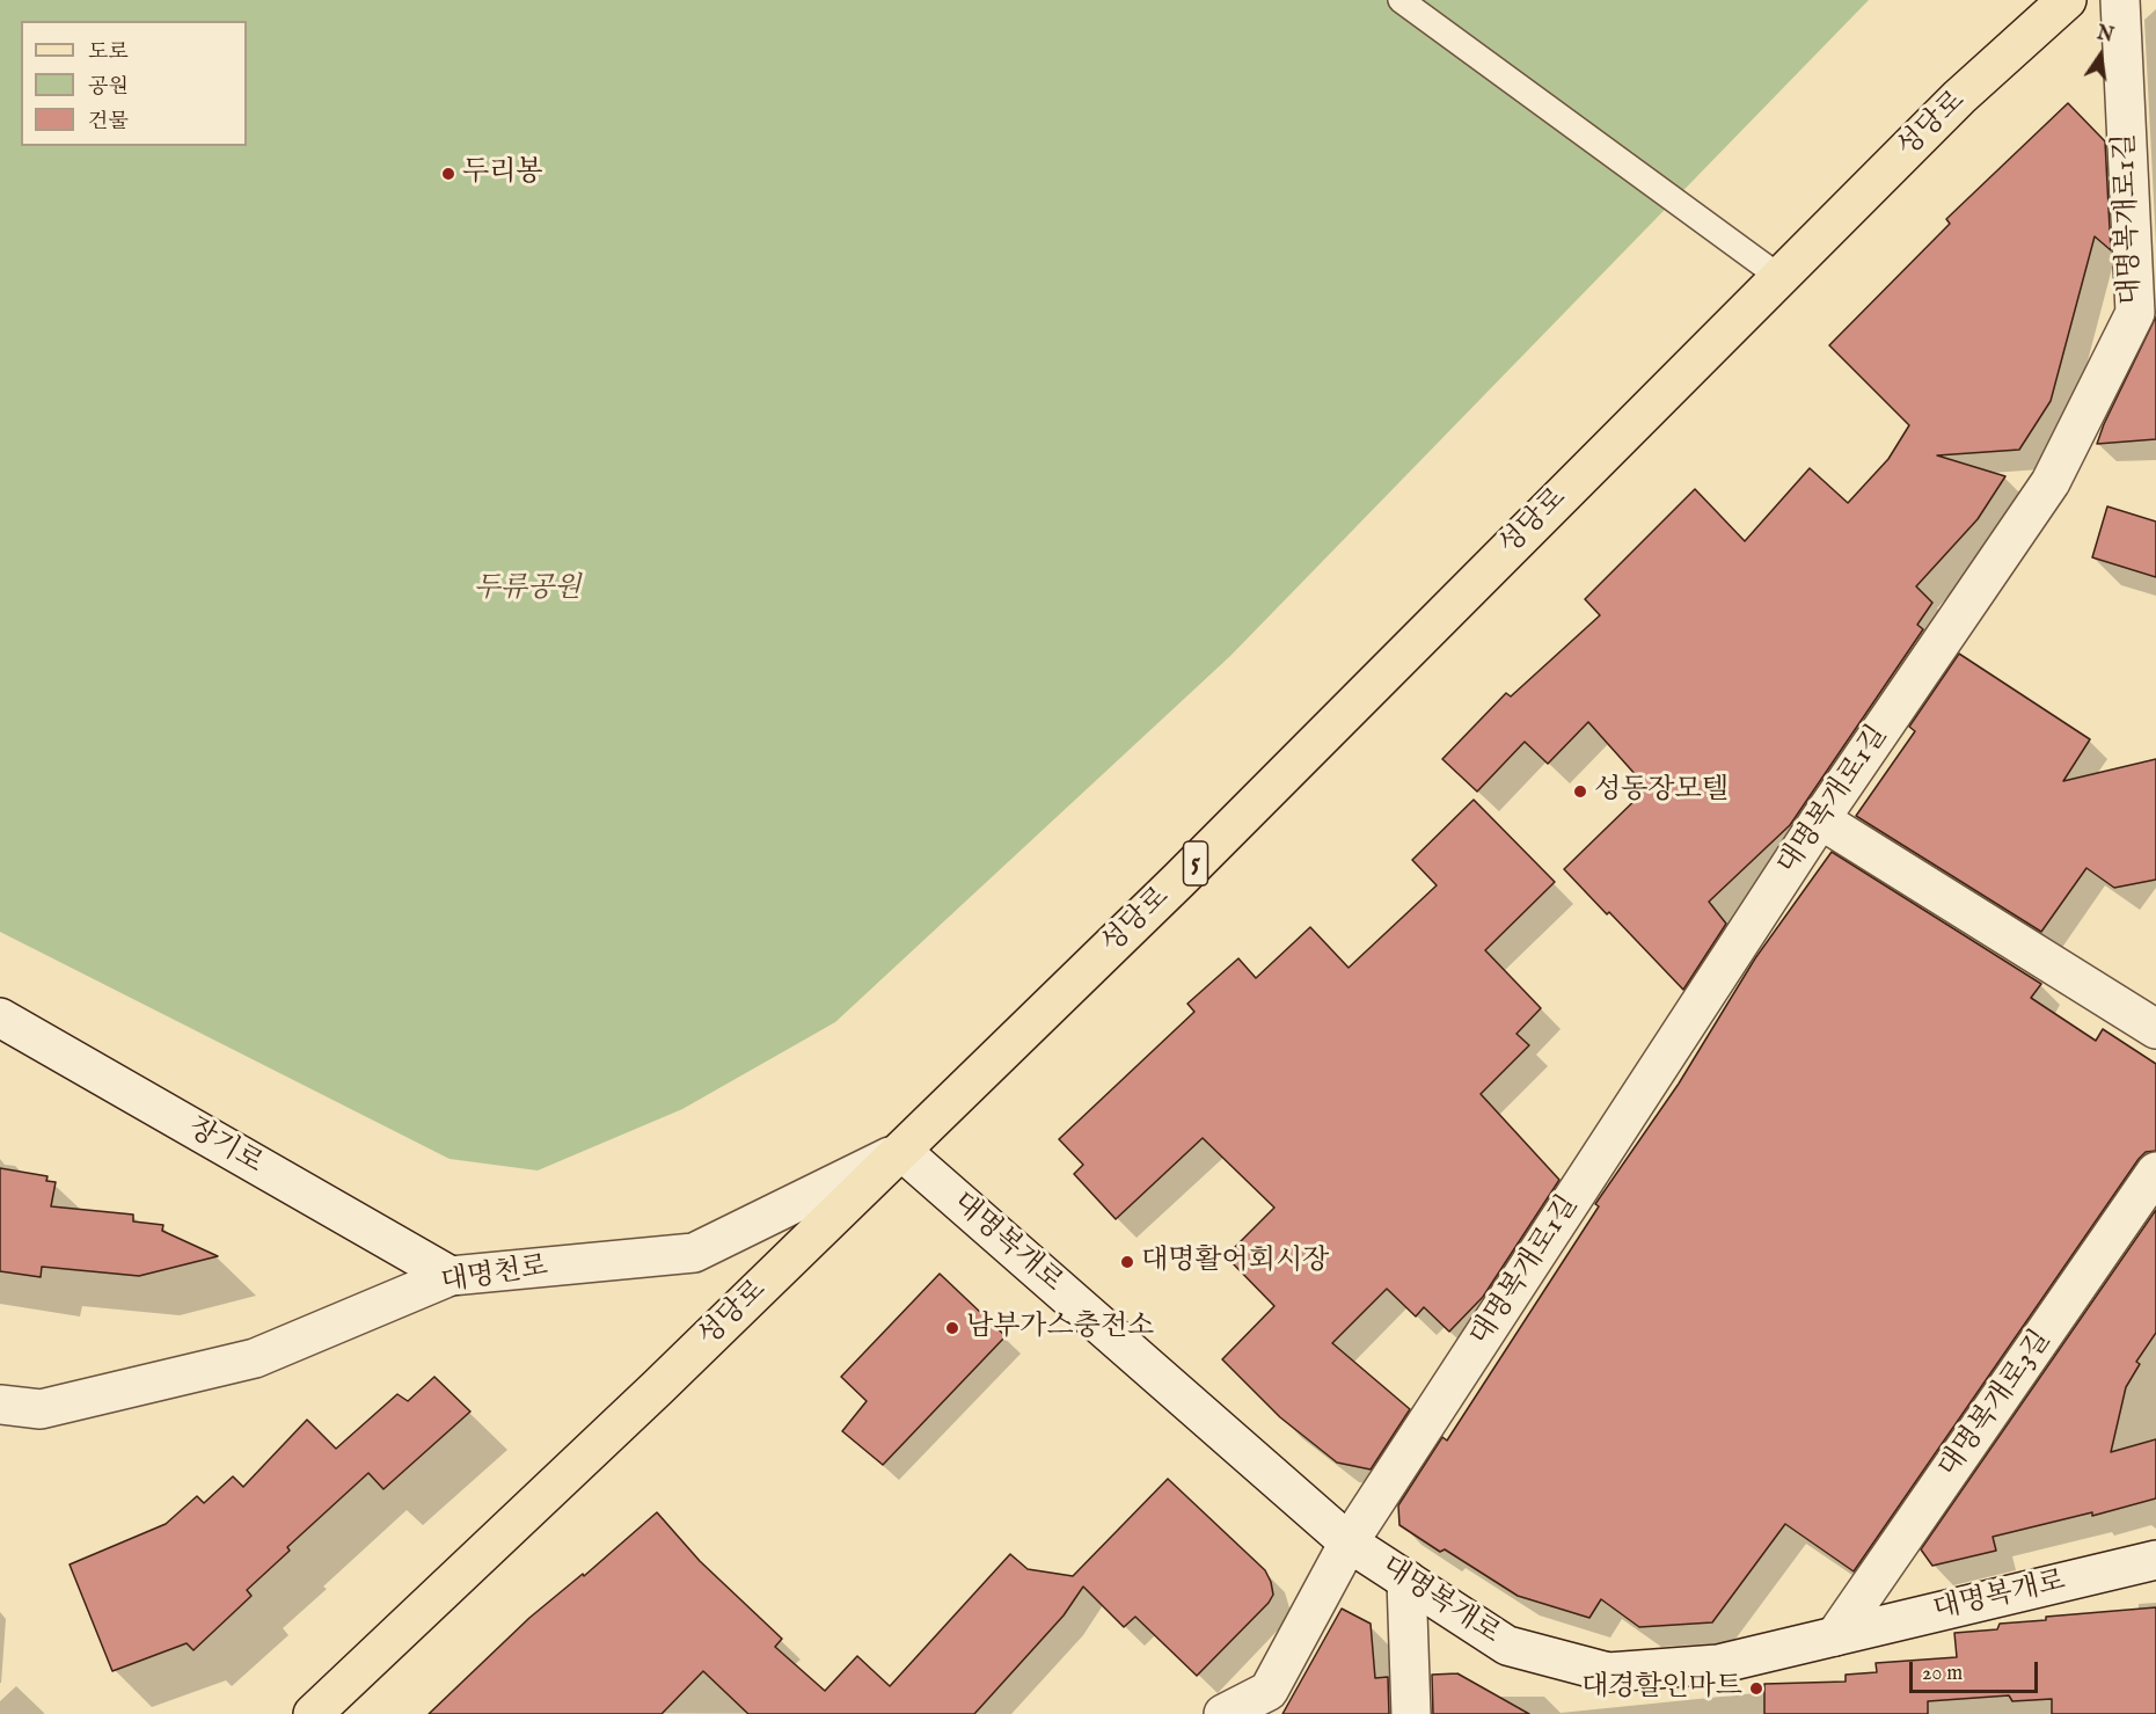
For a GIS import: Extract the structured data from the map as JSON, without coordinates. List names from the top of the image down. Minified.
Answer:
{"streets":{"main road":["성당로","5"],"street":["대명복개로1길","장기로","대명복개로","대명천로","대명복개로3길"]},"crossings":[["성당로","대명복개로"],["성당로","대명천로"],["대명복개로1길","대명복개로"],["장기로","대명천로"],["대명복개로","대명천로"],["대명복개로","대명복개로3길"]],"parks":["두류공원"],"places":["두리봉","성동장모텔","대명활어회시장","남부가스충전소","대경할인마트"],"legend":["도로","공원","건물"],"scale_bar":"20 m","north":"top"}
